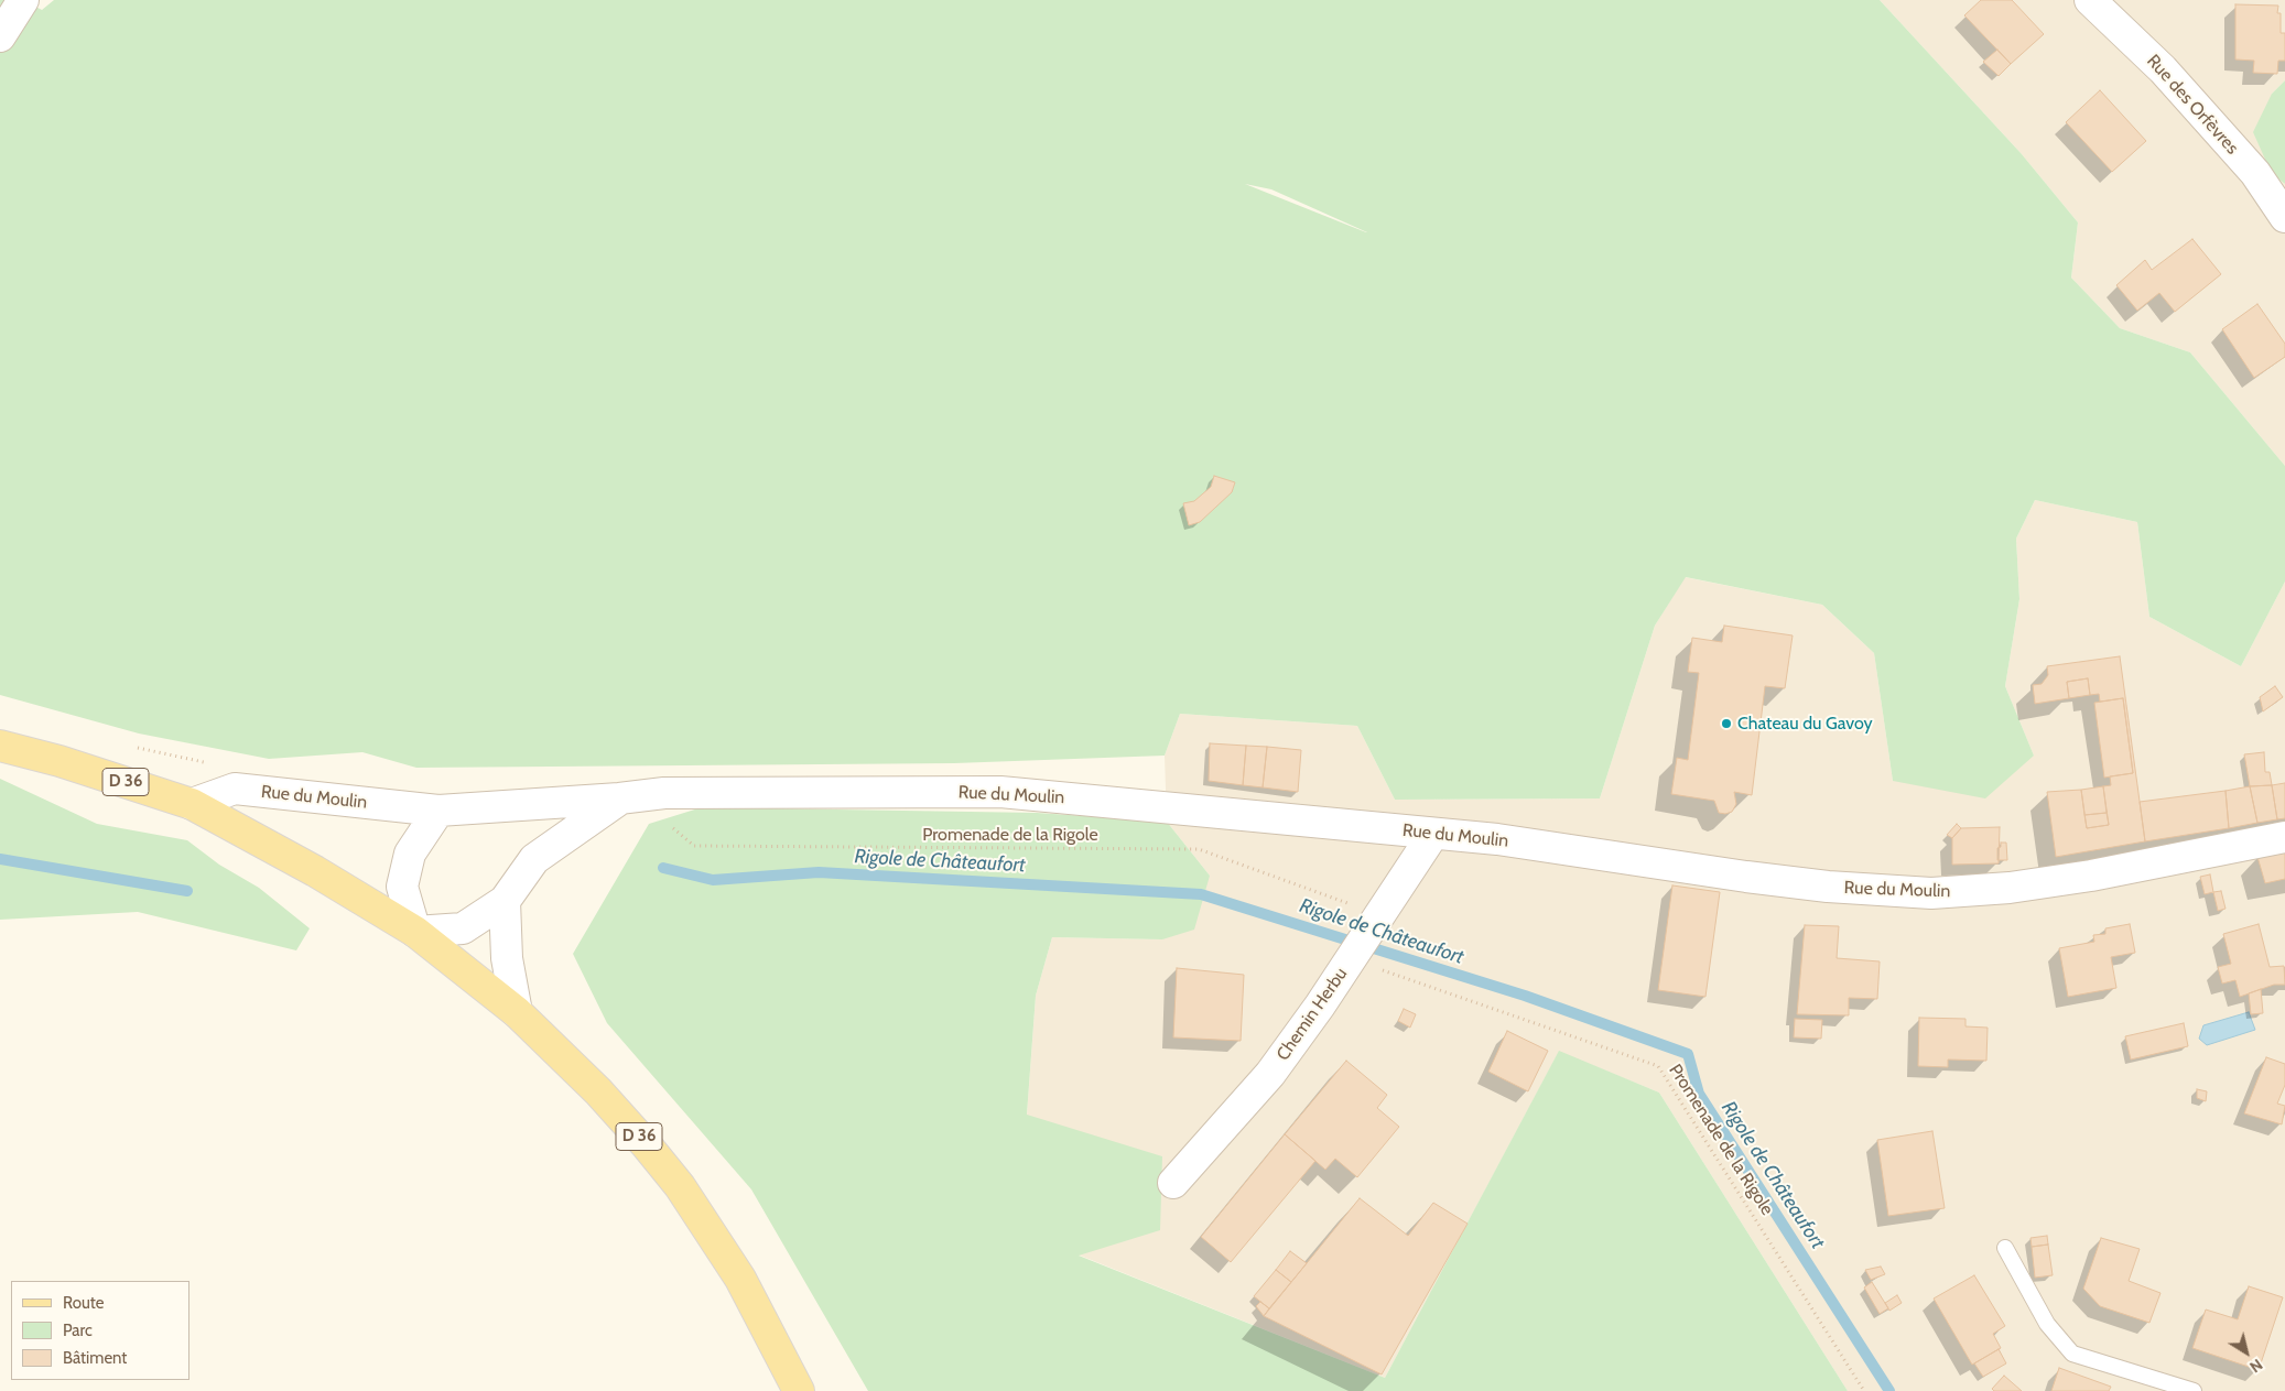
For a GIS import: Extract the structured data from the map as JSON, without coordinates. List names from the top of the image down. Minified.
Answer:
{"streets":{"main road":["D 36"],"street":["Rue des Orfèvres","Rue du Moulin","Chemin Herbu"],"path":["Promenade de la Rigole"]},"crossings":[["D 36","Rue du Moulin"],["Rue du Moulin","Promenade de la Rigole"],["Rue du Moulin","Chemin Herbu"],["Promenade de la Rigole","Chemin Herbu"]],"water":["Rigole de Châteaufort"],"places":["Chateau du Gavoy"],"legend":["Route","Parc","Bâtiment"],"north":"bottom right"}
